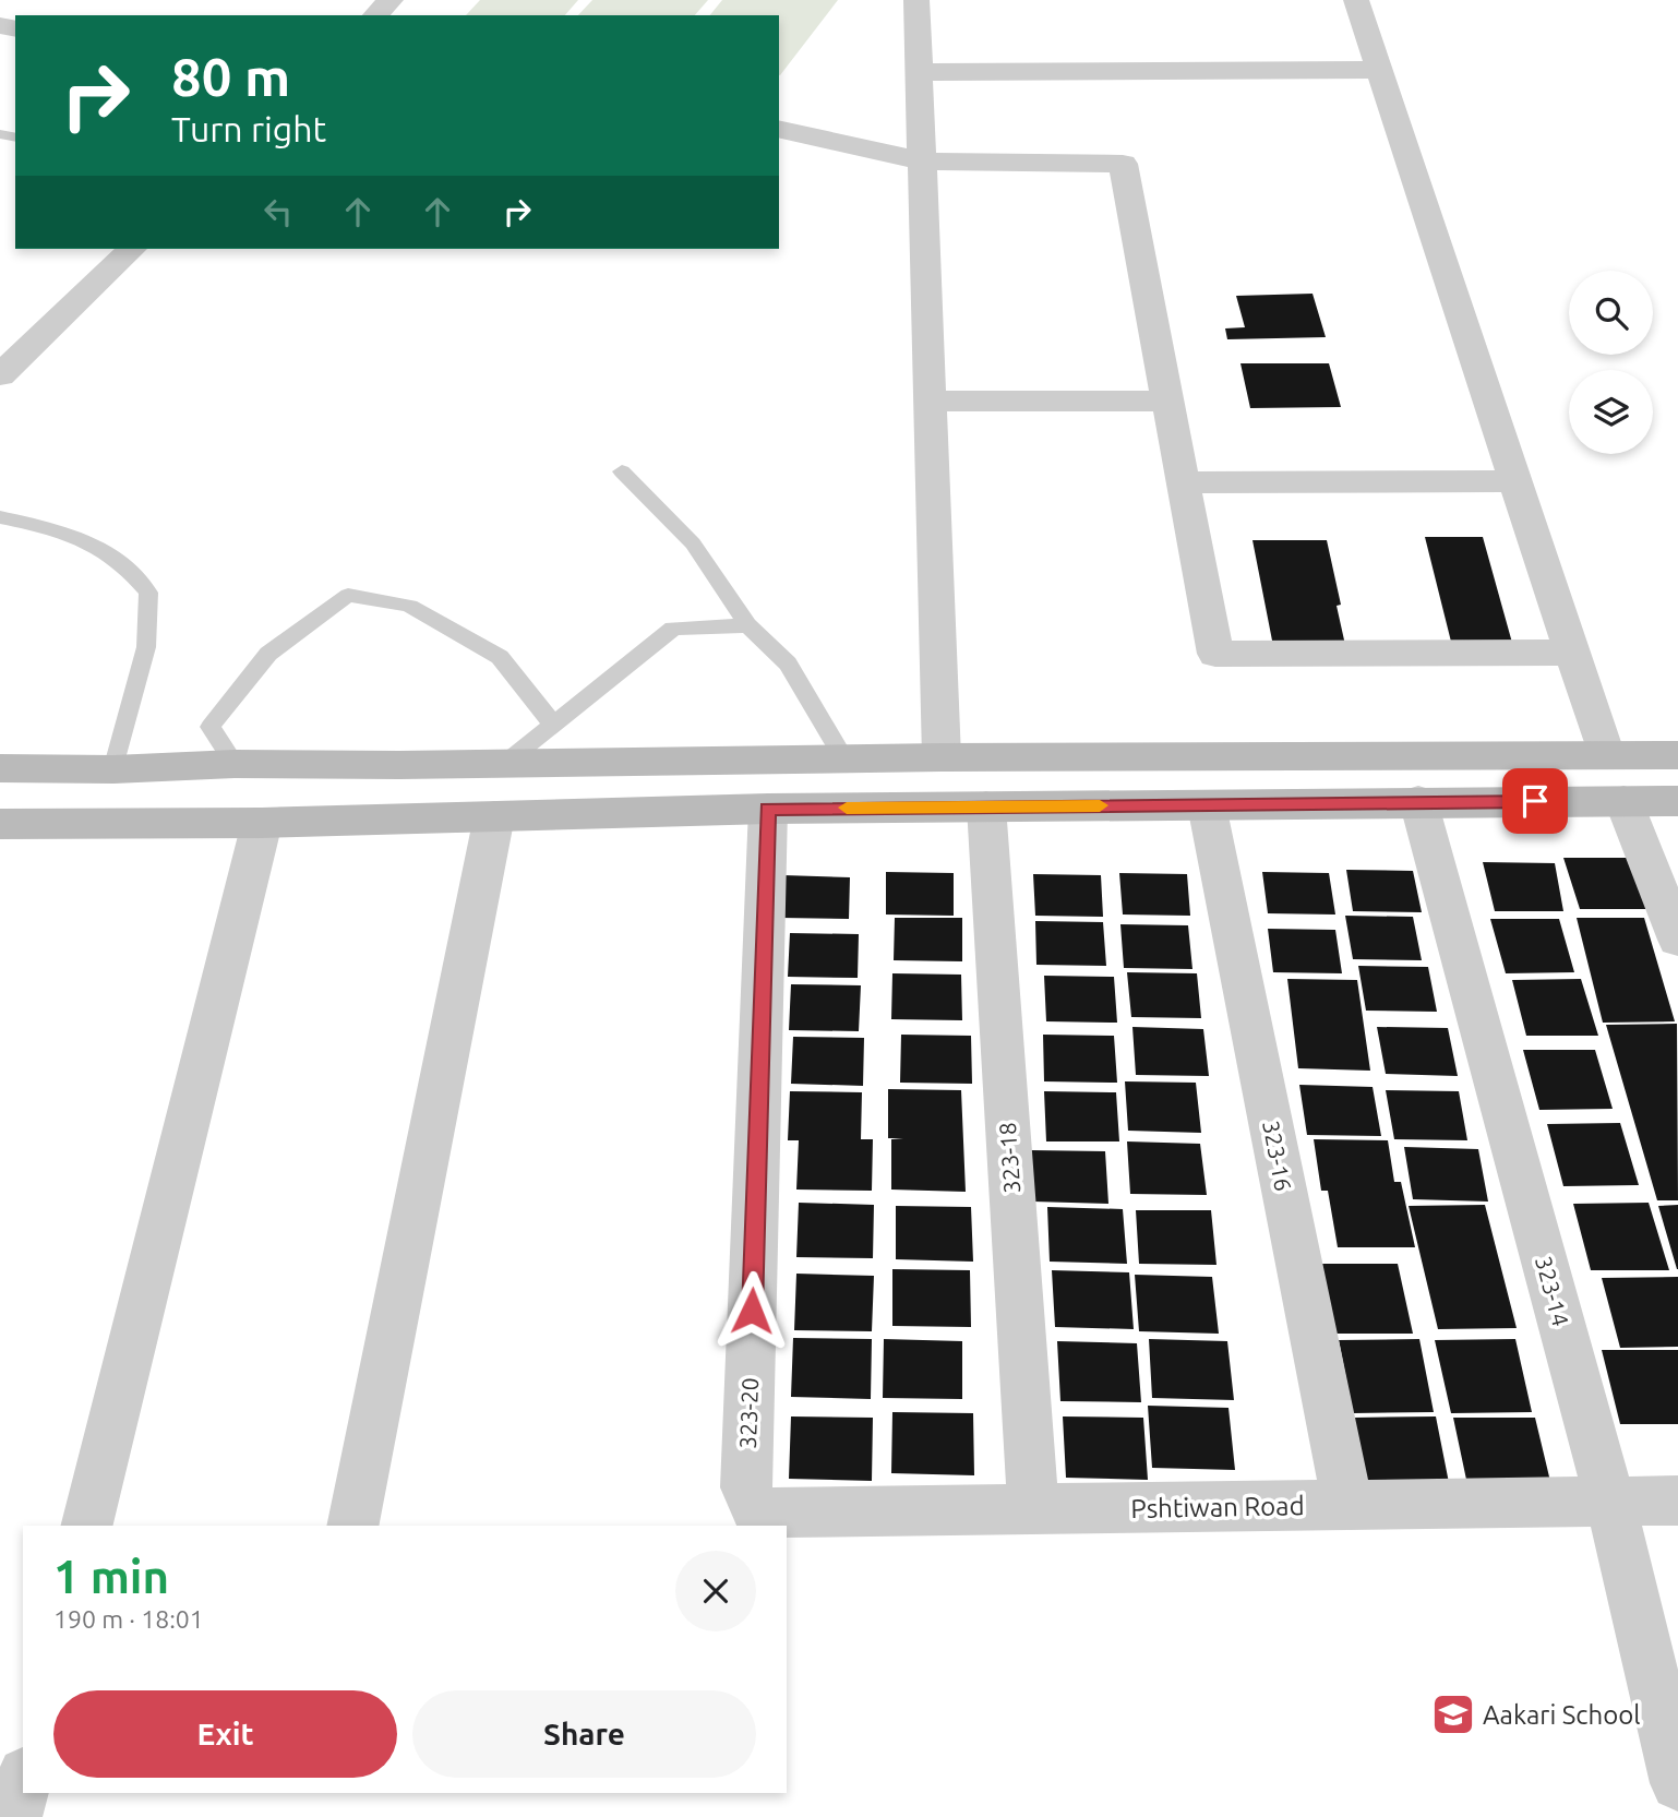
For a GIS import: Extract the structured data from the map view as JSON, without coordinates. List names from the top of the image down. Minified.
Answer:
{"streets":{"street":["323-16","323-18","323-14","323-20","Pshtiwan Road"]},"crossings":[["323-16","Pshtiwan Road"],["323-18","Pshtiwan Road"],["323-14","Pshtiwan Road"],["323-20","Pshtiwan Road"]],"places":{"school or university":["Aakari School"]},"page":{"turn":["80 m","Turn right"],"heading":["1 min","190 m · 18:01"],"buttons":["Exit","Share"]}}
